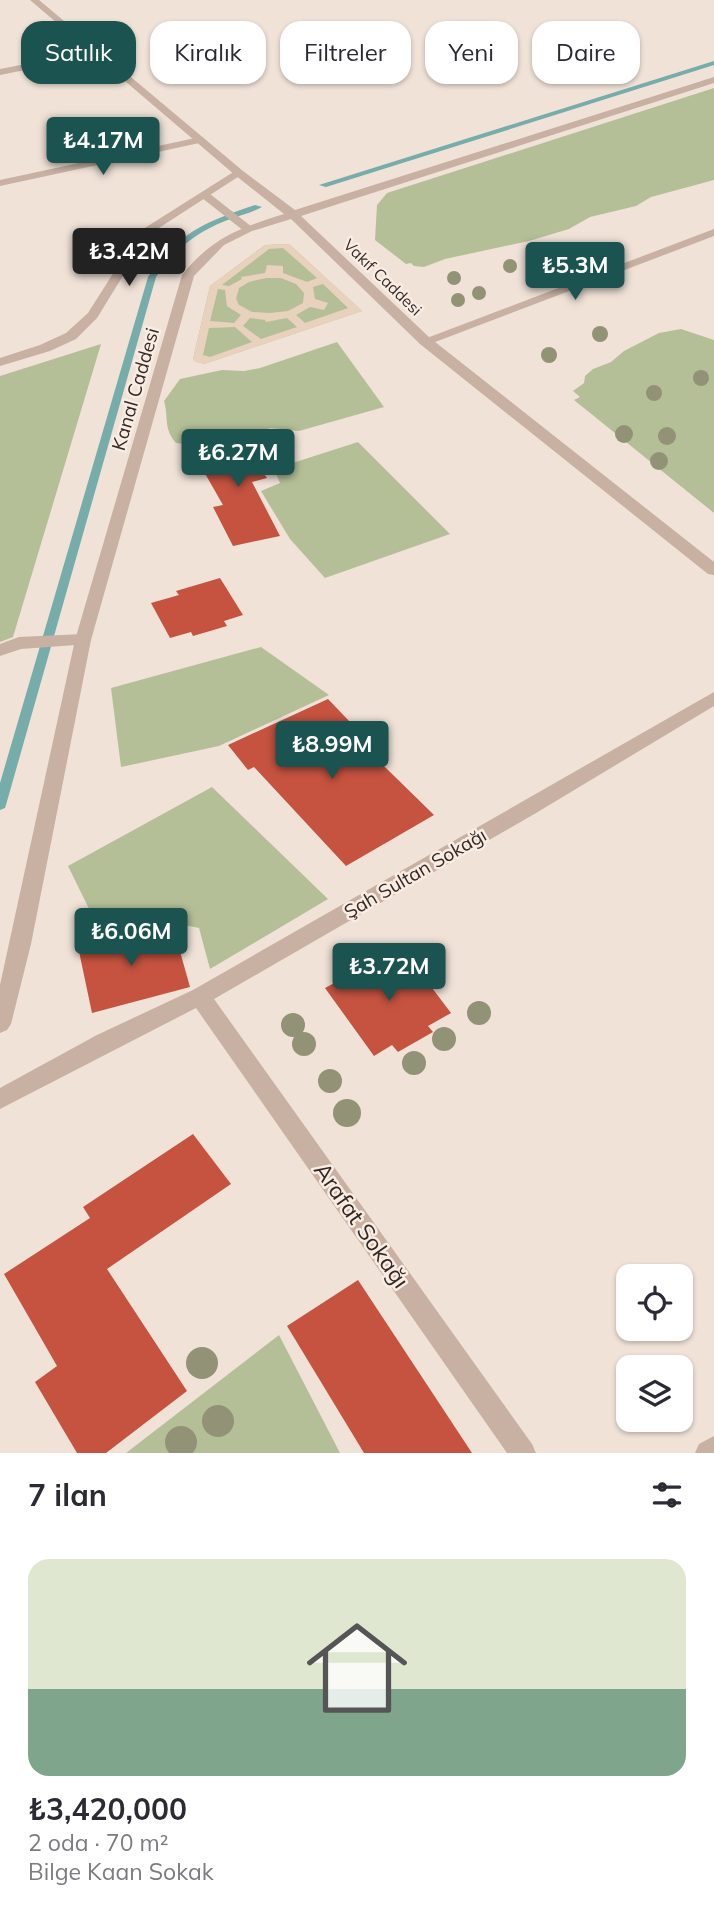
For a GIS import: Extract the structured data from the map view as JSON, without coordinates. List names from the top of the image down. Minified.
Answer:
{"streets":{"street":["Vakıf Caddesi","Kanal Caddesi","Şah Sultan Sokağı","Arafat Sokağı"]},"crossings":[["Vakıf Caddesi","Kanal Caddesi"],["Şah Sultan Sokağı","Arafat Sokağı"]],"page":{"chip":["Satılık","Kiralık","Filtreler","Yeni","Daire"],"price":["₺4.17M","₺3.42M","₺5.3M","₺6.27M","₺8.99M","₺6.06M","₺3.72M"],"heading":"7 ilan","list":[{"name":"₺3,420,000","note":"2 oda · 70 m² · Bilge Kaan Sokak"}]}}
